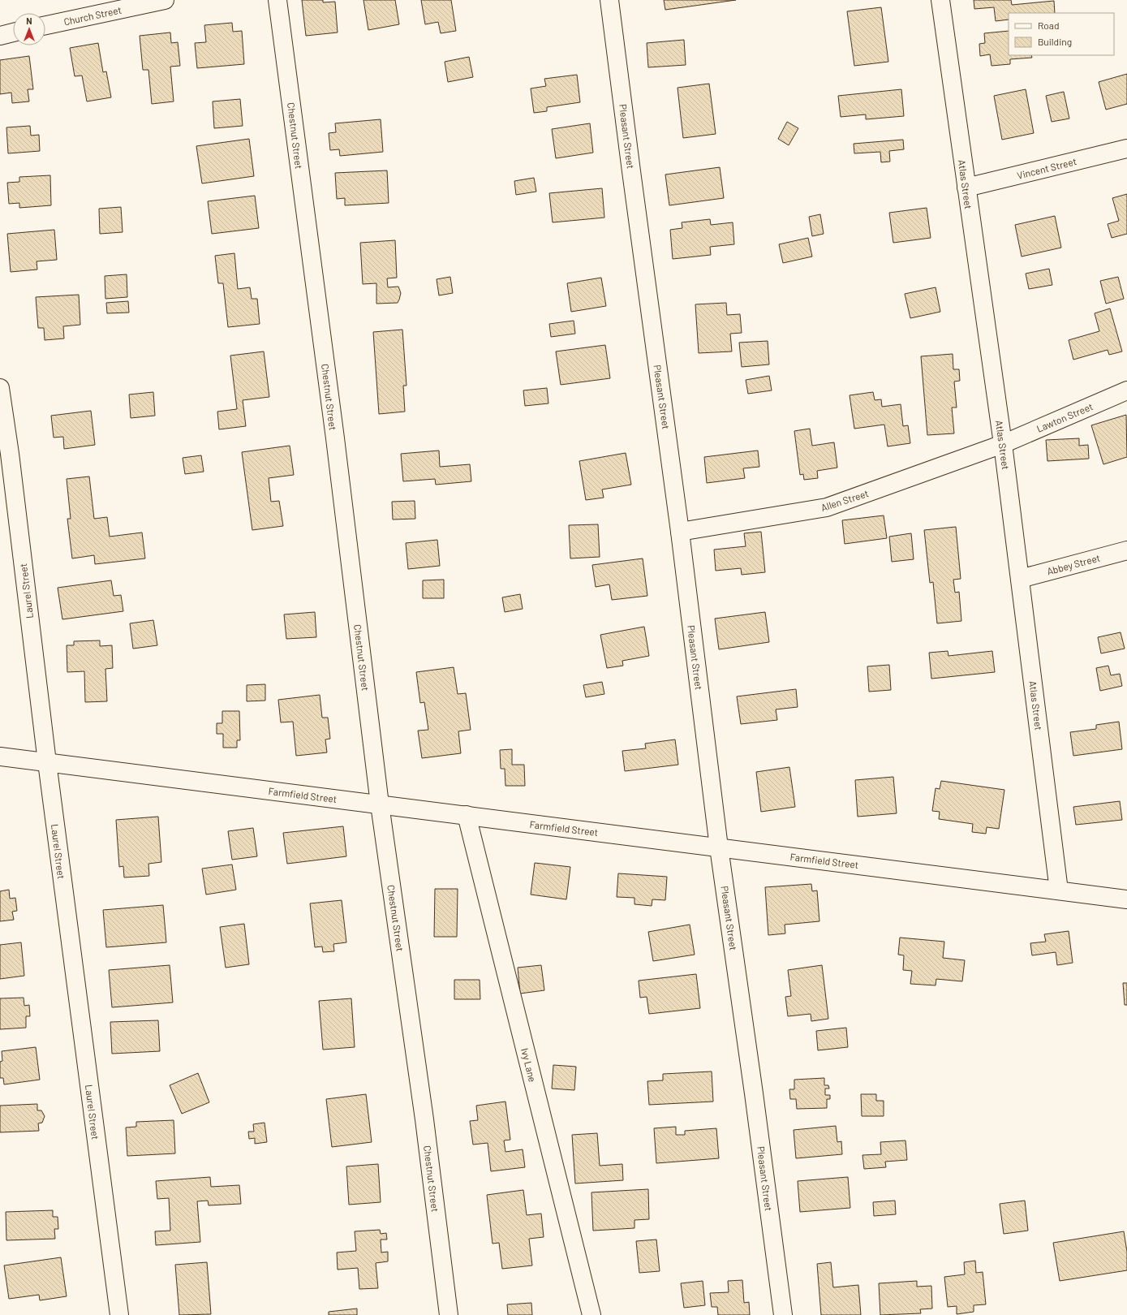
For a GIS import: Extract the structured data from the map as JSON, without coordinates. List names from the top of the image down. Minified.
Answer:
{"streets":{"street":["Church Street","Chestnut Street","Pleasant Street","Vincent Street","Atlas Street","Lawton Street","Allen Street","Abbey Street","Laurel Street","Farmfield Street","Ivy Lane"]},"crossings":[["Chestnut Street","Farmfield Street"],["Pleasant Street","Allen Street"],["Pleasant Street","Farmfield Street"],["Vincent Street","Atlas Street"],["Atlas Street","Lawton Street"],["Atlas Street","Allen Street"],["Atlas Street","Abbey Street"],["Atlas Street","Farmfield Street"],["Lawton Street","Allen Street"],["Laurel Street","Farmfield Street"],["Farmfield Street","Ivy Lane"]],"legend":["Road","Building"],"north":"top"}
